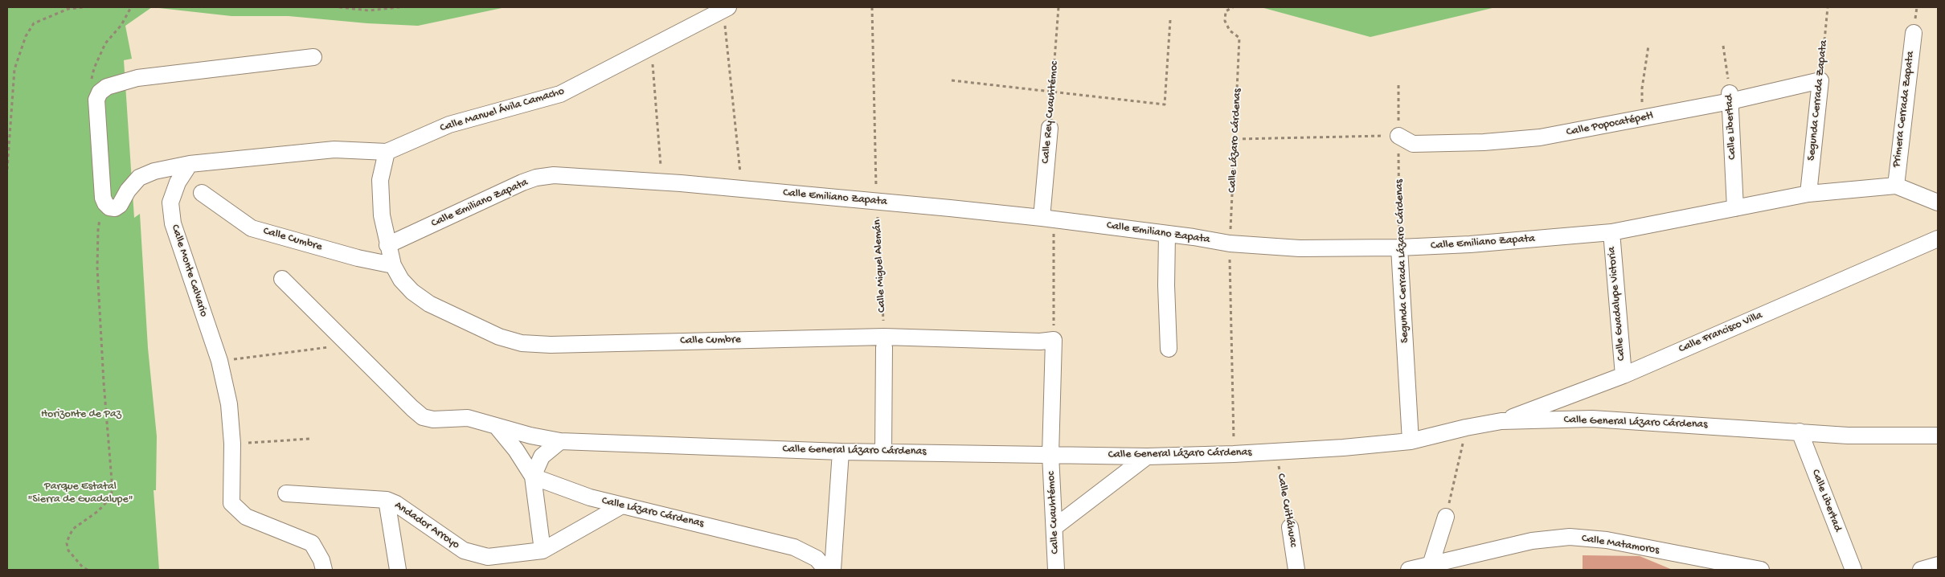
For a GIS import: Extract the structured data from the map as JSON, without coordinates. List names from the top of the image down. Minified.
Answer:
{"streets":{"street":["Segunda Cerrada Zapata","Primera Cerrada Zapata","Calle Manuel Ávila Camacho","Calle Rey Cuauhtémoc","Calle Popocatépetl","Calle Libertad","Calle Lázaro Cárdenas","Calle Emiliano Zapata","Calle Cumbre","Segunda Cerrada Lázaro Cárdenas","Calle Monte Calvario","Calle Guadalupe Victoria","Calle Francisco Villa","Calle General Lázaro Cárdenas","Calle Cuitláhuac","Calle Cuauhtémoc","Andador Arroyo","Calle Matamoros"],"path":["Calle Miguel Alemán"]},"crossings":[["Segunda Cerrada Zapata","Calle Popocatépetl"],["Segunda Cerrada Zapata","Calle Emiliano Zapata"],["Primera Cerrada Zapata","Calle Emiliano Zapata"],["Calle Manuel Ávila Camacho","Calle Cumbre"],["Calle Manuel Ávila Camacho","Calle Monte Calvario"],["Calle Rey Cuauhtémoc","Calle Emiliano Zapata"],["Calle Popocatépetl","Calle Libertad"],["Calle Popocatépetl","Segunda Cerrada Lázaro Cárdenas"],["Calle Libertad","Calle Emiliano Zapata"],["Calle Libertad","Calle General Lázaro Cárdenas"],["Calle Lázaro Cárdenas","Calle Emiliano Zapata"],["Calle Lázaro Cárdenas","Calle General Lázaro Cárdenas"],["Calle Emiliano Zapata","Calle Cumbre"],["Calle Emiliano Zapata","Segunda Cerrada Lázaro Cárdenas"],["Calle Emiliano Zapata","Calle Miguel Alemán"],["Calle Emiliano Zapata","Calle Guadalupe Victoria"],["Calle Cumbre","Calle Miguel Alemán"],["Segunda Cerrada Lázaro Cárdenas","Calle General Lázaro Cárdenas"],["Calle Guadalupe Victoria","Calle Francisco Villa"],["Calle Francisco Villa","Calle General Lázaro Cárdenas"],["Calle General Lázaro Cárdenas","Calle Cuitláhuac"],["Calle General Lázaro Cárdenas","Calle Cuauhtémoc"]],"parks":["Horizonte de Paz","Parque Estatal \"Sierra de Guadalupe\""]}
